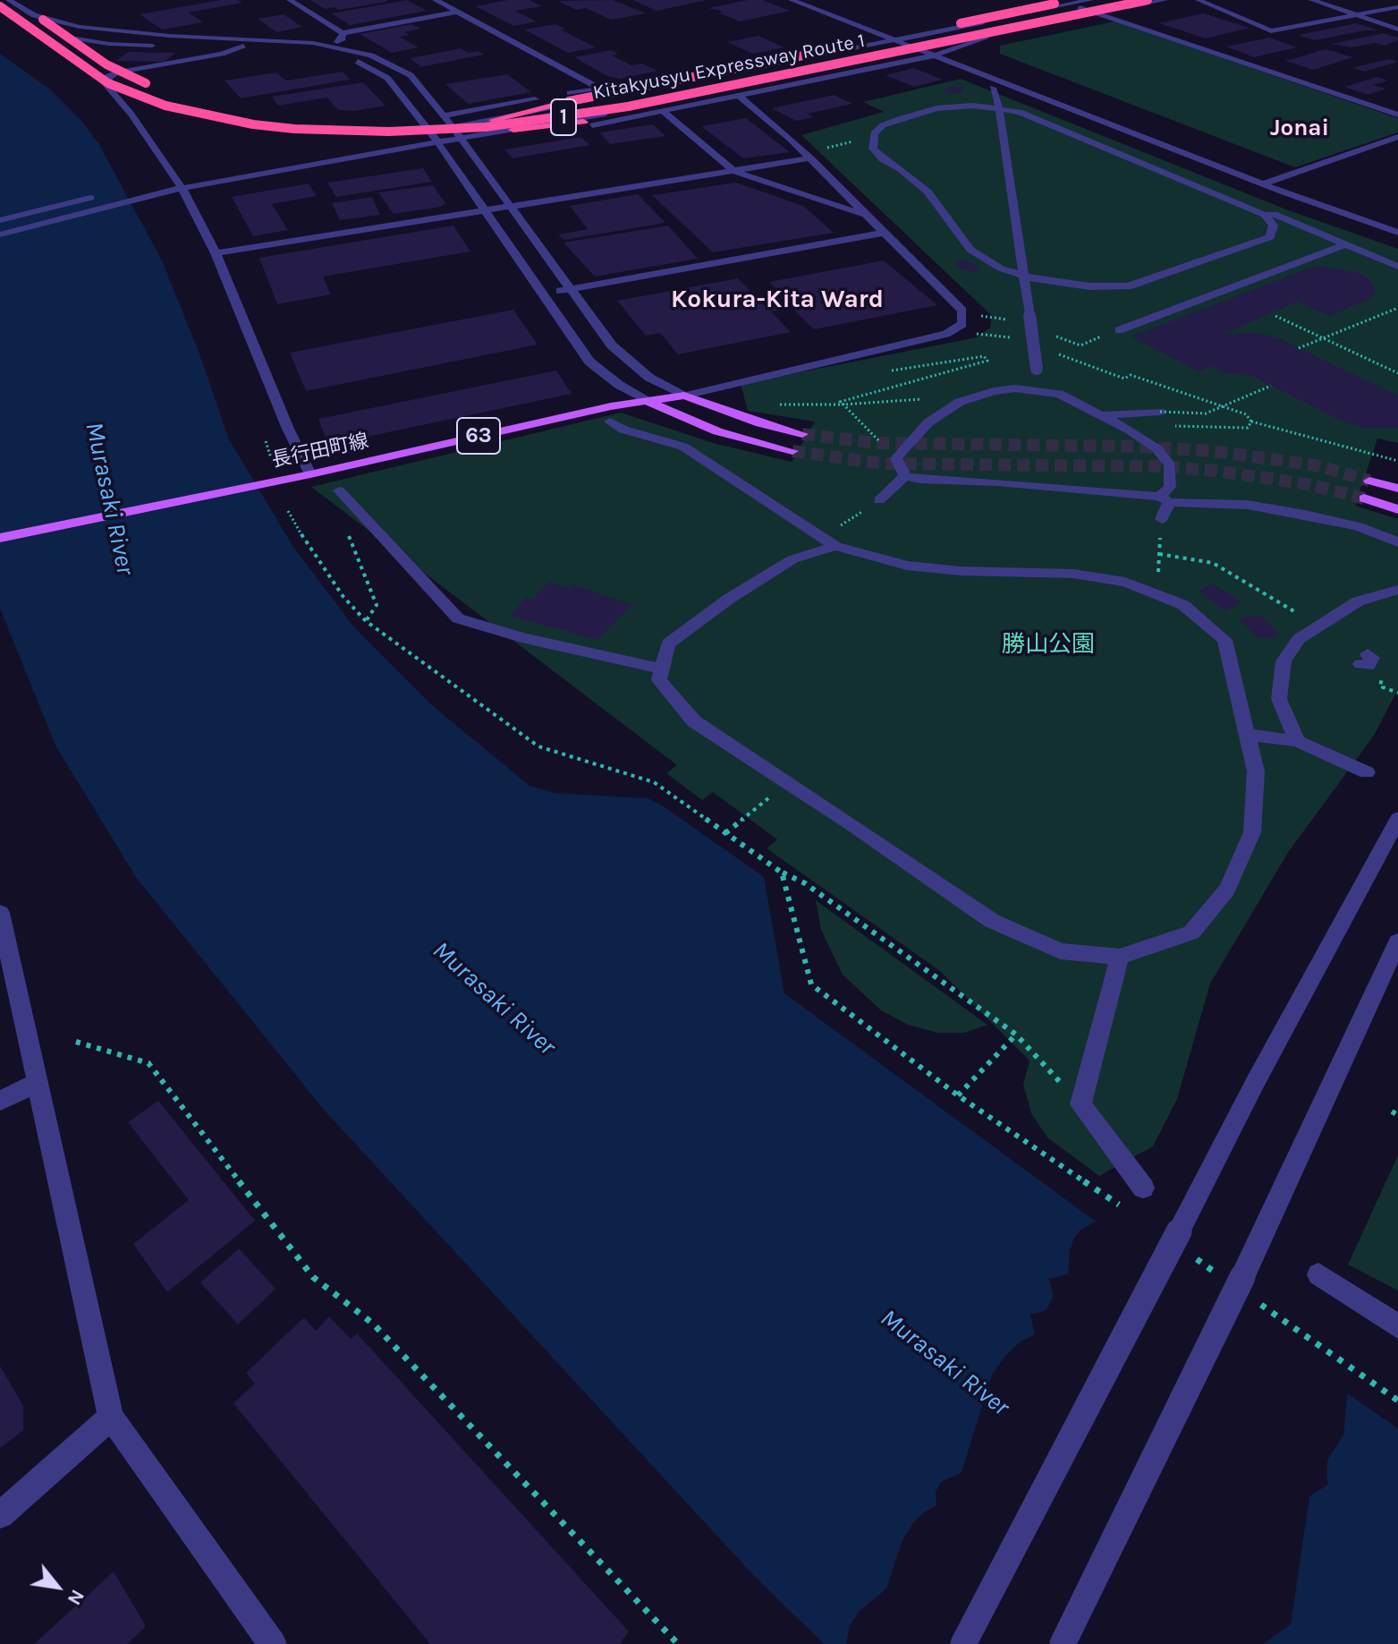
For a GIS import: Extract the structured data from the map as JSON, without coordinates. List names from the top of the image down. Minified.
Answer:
{"streets":{"highway":["Kitakyusyu Expressway Route 1","1"],"main road":["63","長行田町線"]},"districts":["Jonai","Kokura-Kita Ward"],"water":["Murasaki River"],"parks":["勝山公園"],"north":"bottom right"}
